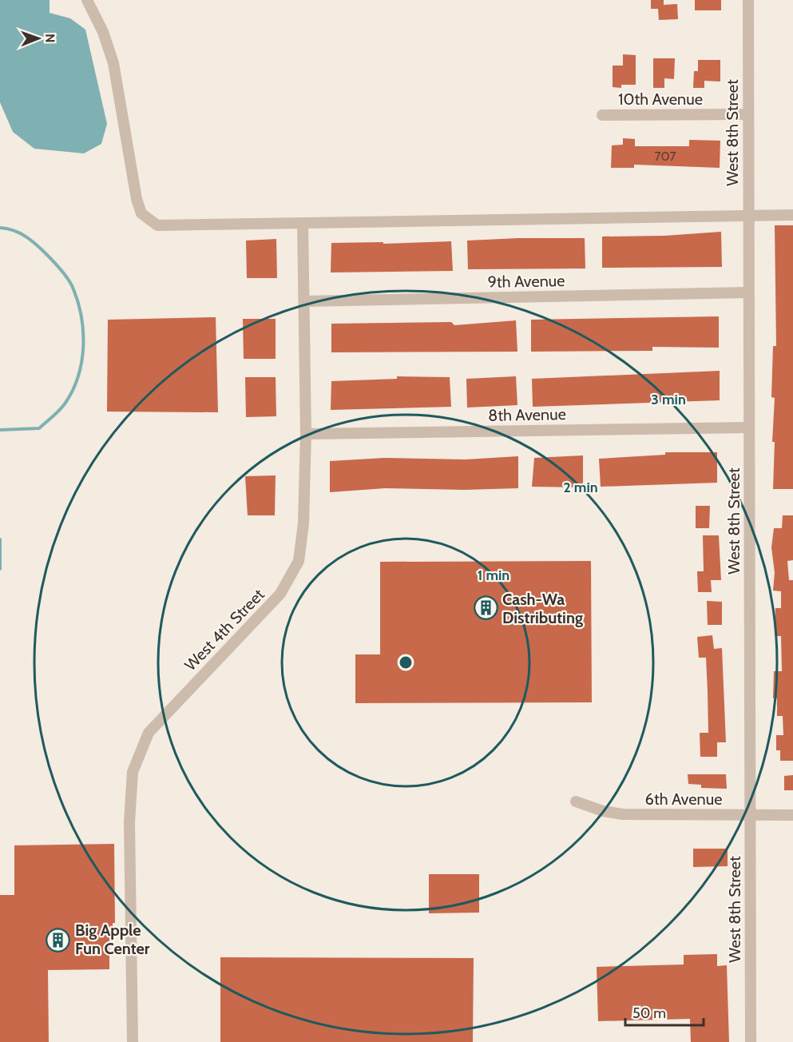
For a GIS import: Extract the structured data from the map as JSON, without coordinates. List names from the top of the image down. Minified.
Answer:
{"streets":{"street":["10th Avenue","West 8th Street","9th Avenue","8th Avenue","West 4th Street","6th Avenue"]},"crossings":[["10th Avenue","West 8th Street"],["West 8th Street","9th Avenue"],["West 8th Street","8th Avenue"],["West 8th Street","6th Avenue"],["9th Avenue","West 4th Street"],["8th Avenue","West 4th Street"]],"places":{"building":["Cash-Wa Distributing","Big Apple Fun Center"]},"house_numbers":["707"],"scale_bar":"50 m","north":"right","rings":["3 min","2 min","1 min"]}
